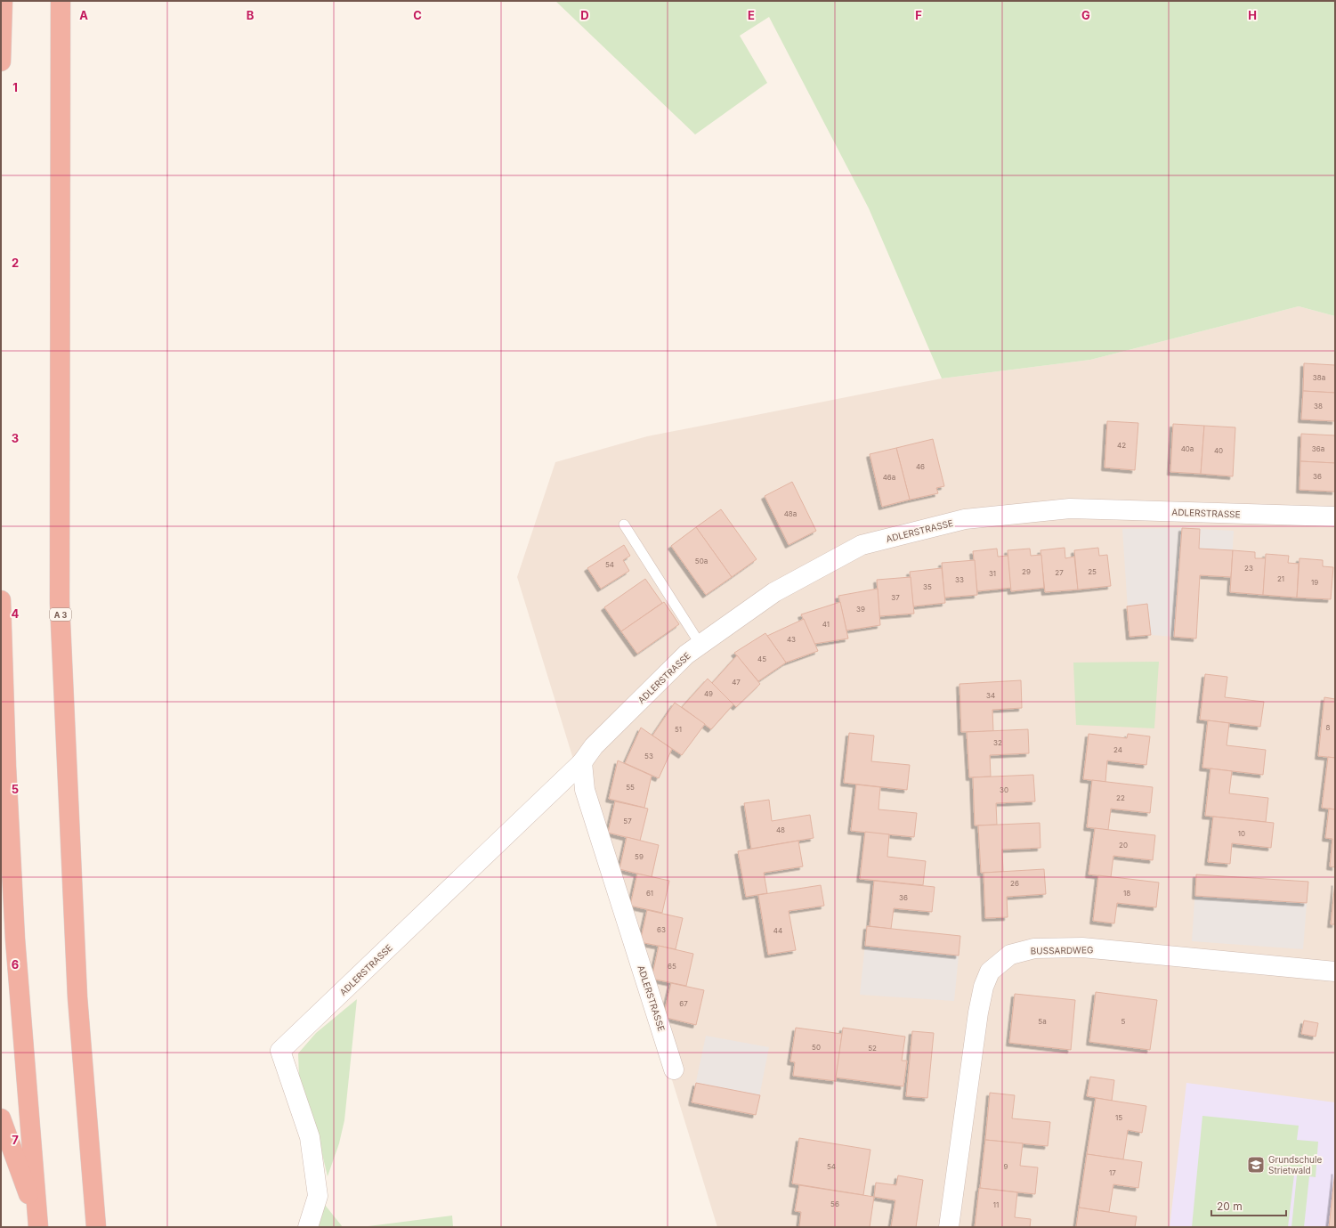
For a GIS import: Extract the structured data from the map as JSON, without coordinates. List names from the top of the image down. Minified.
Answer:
{"streets":{"highway":["A 3"],"street":["ADLERSTRASSE","BUSSARDWEG"]},"places":{"school or university":["Grundschule Strietwald"]},"house_numbers":["38a","38","42","40a","36a","40","46","36","46a","48a","50a","54","23","29","25","27","31","21","33","19","35","37","39","41","43","45","47","49","34","8","51","32","24","53","55","30","22","57","48","10","20","59","26","61","18","36","63","44","65","67","5a","5","50","52","15","54","9","17","56","11"],"scale_bar":"20 m","grid":{"columns":["A","B","C","D","E","F","G","H"],"rows":["1","2","3","4","5","6","7"]}}
